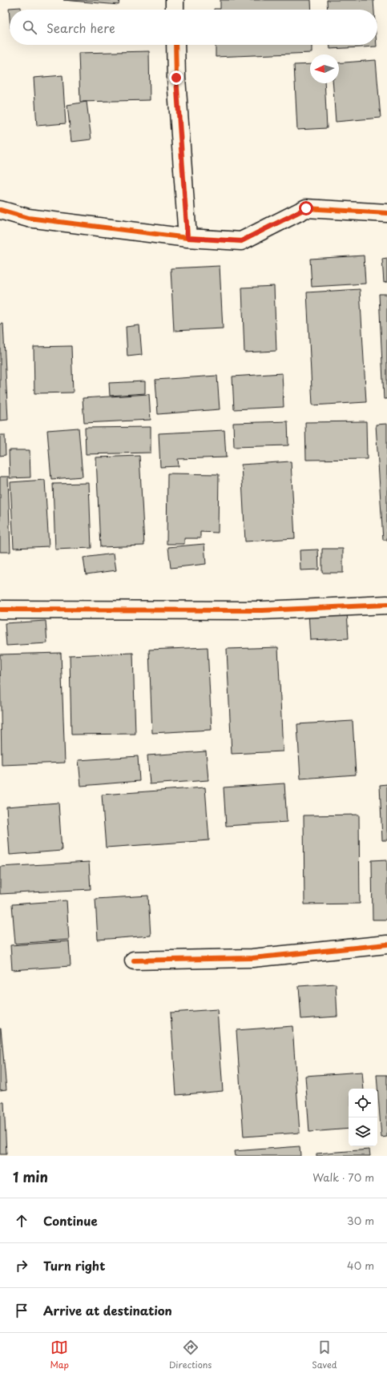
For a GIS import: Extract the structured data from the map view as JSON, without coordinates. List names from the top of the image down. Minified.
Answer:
{"north":"left","page":{"search":"Search here","heading":["1 min","Walk · 70 m"],"list":[["Continue","30 m"],["Turn right","40 m"],"Arrive at destination"],"nav":["Map","Directions","Saved"]}}
